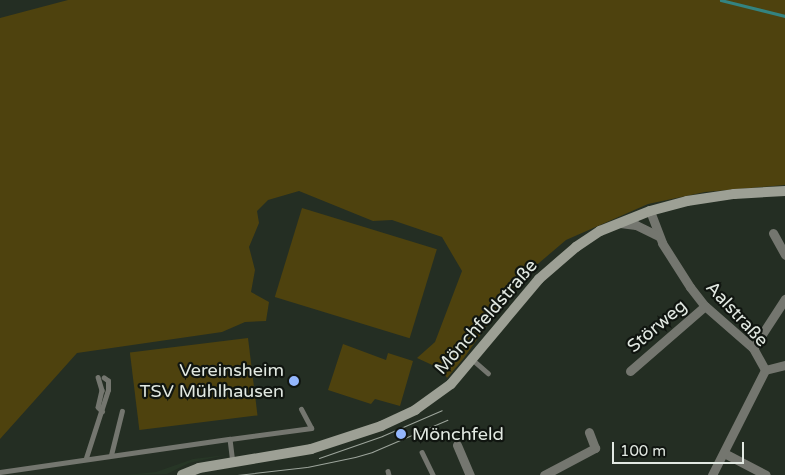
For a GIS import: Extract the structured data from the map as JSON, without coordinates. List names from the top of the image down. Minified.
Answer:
{"streets":{"main road":["Mönchfeldstraße"],"street":["Aalstraße","Störweg"]},"crossings":[["Aalstraße","Mönchfeldstraße"],["Aalstraße","Störweg"]],"places":["Vereinsheim TSV Mühlhausen","Mönchfeld"],"scale_bar":"100 m"}
